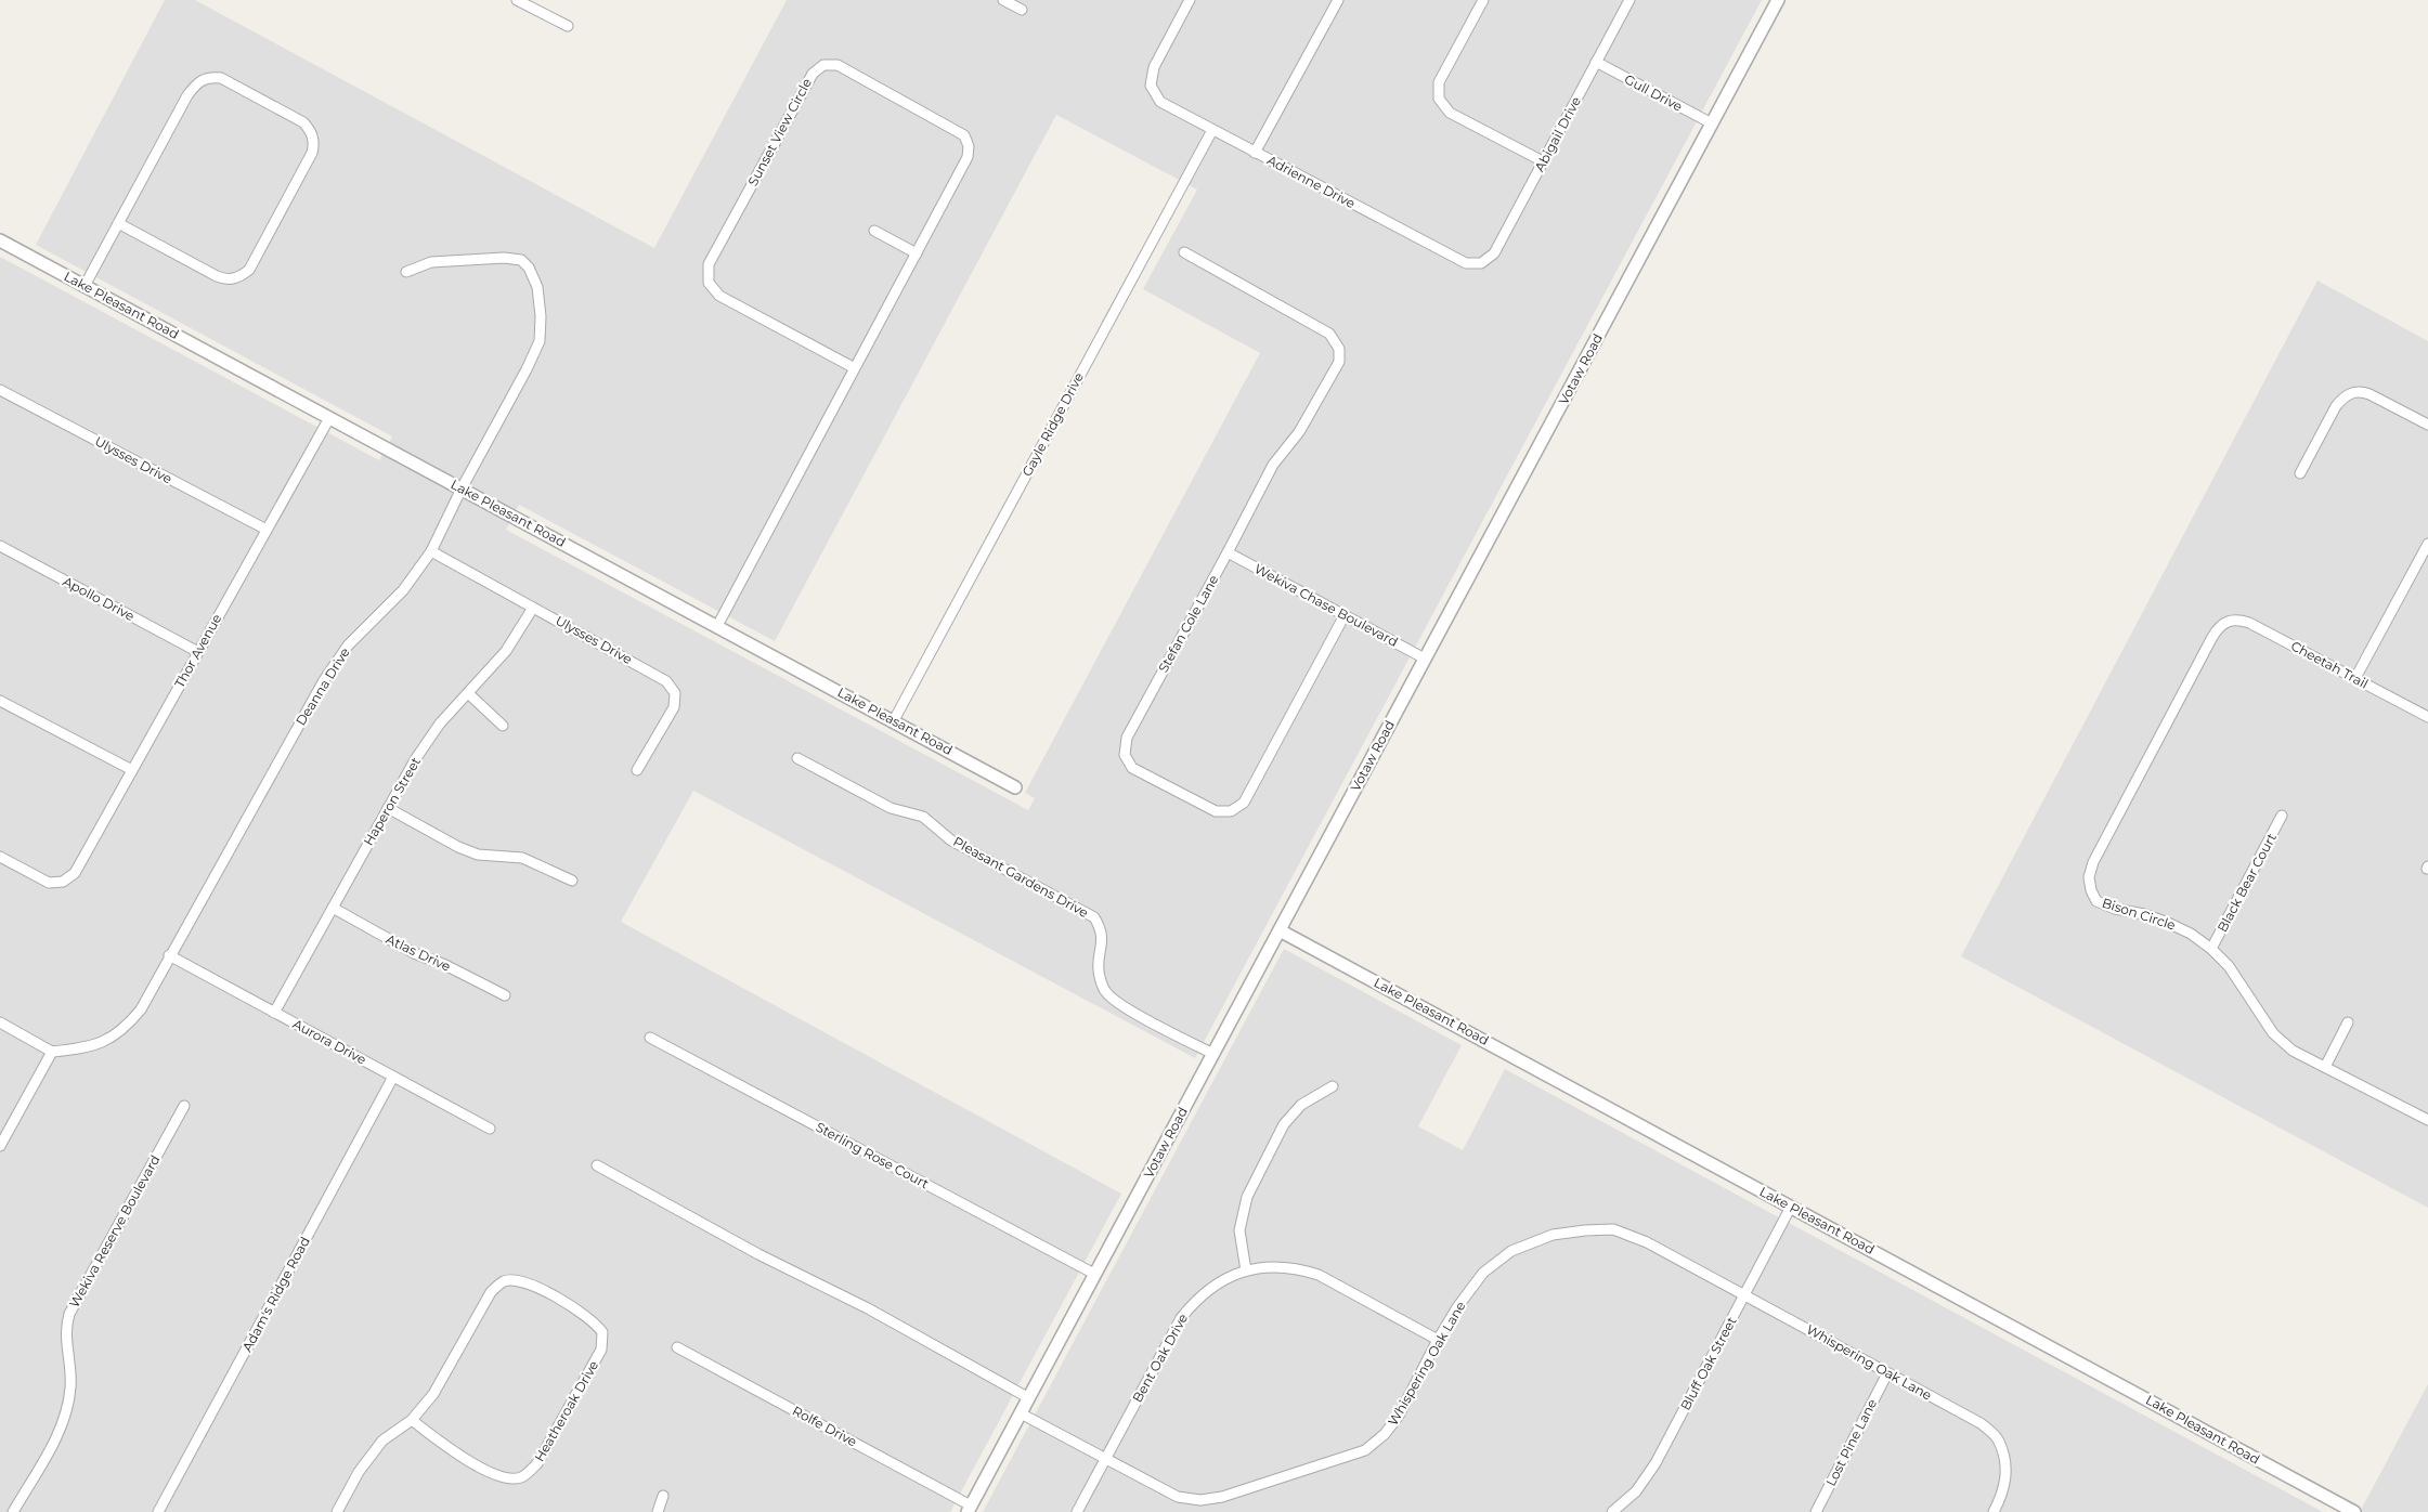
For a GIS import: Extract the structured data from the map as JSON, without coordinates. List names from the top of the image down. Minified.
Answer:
{"streets":{"street":["Gull Drive","Sunset View Circle","Abigail Drive","Adrienne Drive","Lake Pleasant Road","Votaw Road","Gayle Ridge Drive","Ulysses Drive","Apollo Drive","Wekiva Chase Boulevard","Stefan Cole Lane","Thor Avenue","Cheetah Trail","Deanna Drive","Haperon Street","Pleasant Gardens Drive","Black Bear Court","Bison Circle","Atlas Drive","Aurora Drive","Sterling Rose Court","Wekiva Reserve Boulevard","Adam's Ridge Road","Bent Oak Drive","Whispering Oak Lane","Bluff Oak Street","Heatheroak Drive","Rolfe Drive","Lost Pine Lane"]},"crossings":[["Gull Drive","Abigail Drive"],["Gull Drive","Votaw Road"],["Sunset View Circle","Lake Pleasant Road"],["Abigail Drive","Adrienne Drive"],["Adrienne Drive","Gayle Ridge Drive"],["Lake Pleasant Road","Votaw Road"],["Lake Pleasant Road","Gayle Ridge Drive"],["Lake Pleasant Road","Thor Avenue"],["Lake Pleasant Road","Deanna Drive"],["Lake Pleasant Road","Bluff Oak Street"],["Votaw Road","Wekiva Chase Boulevard"],["Votaw Road","Pleasant Gardens Drive"],["Votaw Road","Sterling Rose Court"],["Votaw Road","Whispering Oak Lane"],["Votaw Road","Rolfe Drive"],["Ulysses Drive","Thor Avenue"],["Ulysses Drive","Deanna Drive"],["Ulysses Drive","Haperon Street"],["Apollo Drive","Thor Avenue"],["Wekiva Chase Boulevard","Stefan Cole Lane"],["Cheetah Trail","Bison Circle"],["Deanna Drive","Aurora Drive"],["Haperon Street","Atlas Drive"],["Haperon Street","Aurora Drive"],["Black Bear Court","Bison Circle"],["Aurora Drive","Adam's Ridge Road"],["Bent Oak Drive","Whispering Oak Lane"],["Whispering Oak Lane","Bluff Oak Street"],["Whispering Oak Lane","Lost Pine Lane"]]}
